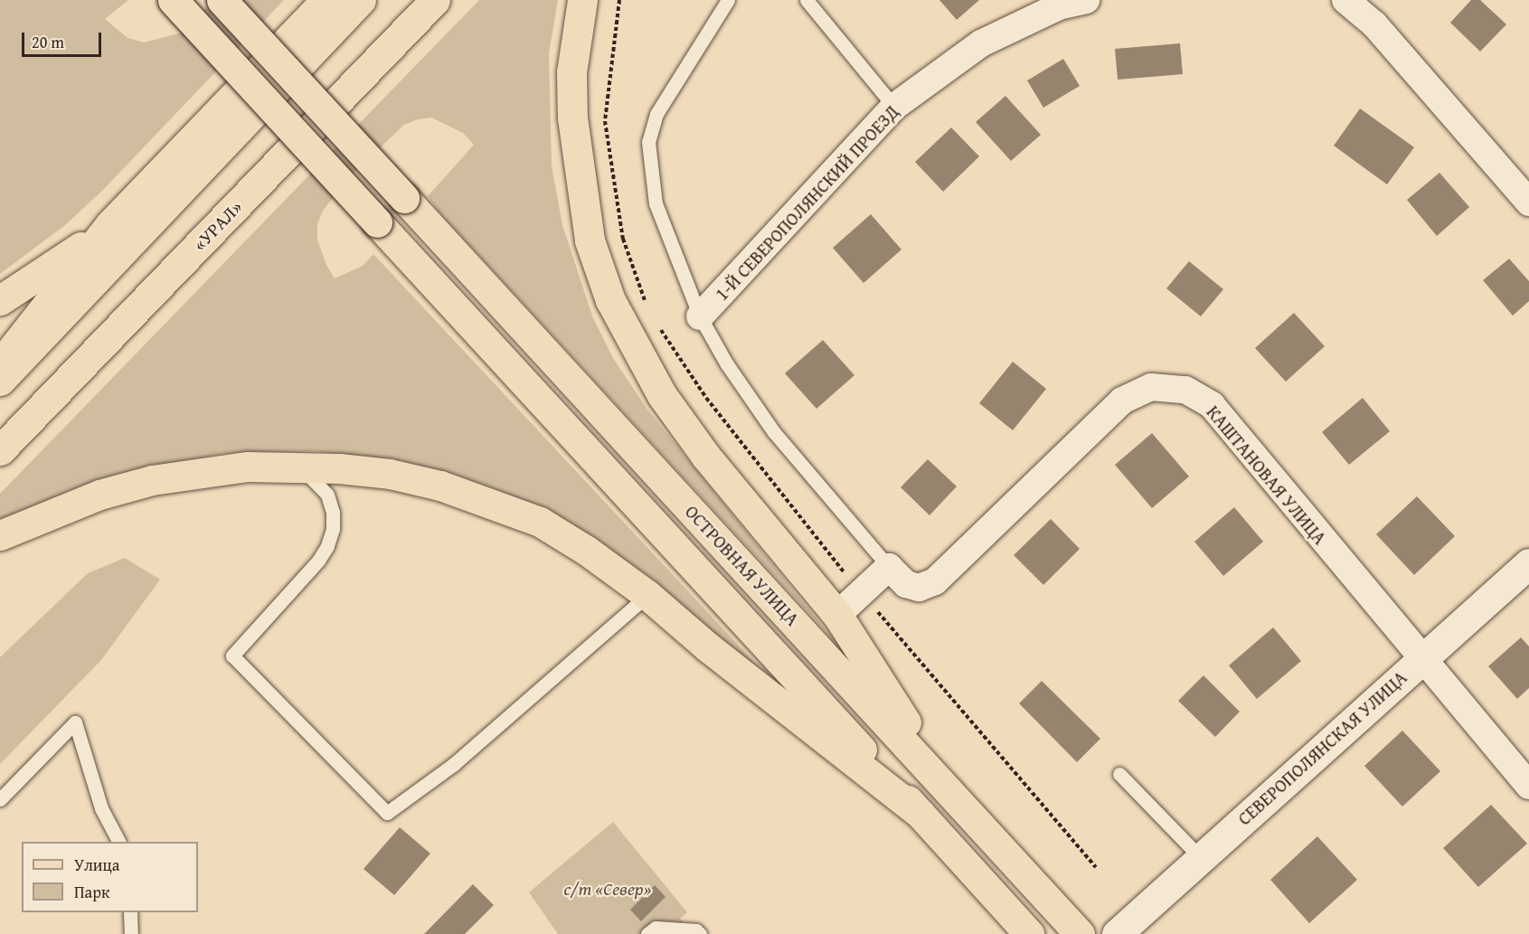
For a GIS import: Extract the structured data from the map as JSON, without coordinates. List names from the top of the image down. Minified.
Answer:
{"streets":{"main road":["«УРАЛ»","ОСТРОВНАЯ УЛИЦА"],"street":["1-Й СЕВЕРОПОЛЯНСКИЙ ПРОЕЗД","КАШТАНОВАЯ УЛИЦА","СЕВЕРОПОЛЯНСКАЯ УЛИЦА"]},"crossings":[["КАШТАНОВАЯ УЛИЦА","СЕВЕРОПОЛЯНСКАЯ УЛИЦА"]],"parks":["с/т «Север»"],"legend":["Улица","Парк"],"scale_bar":"20 m"}
